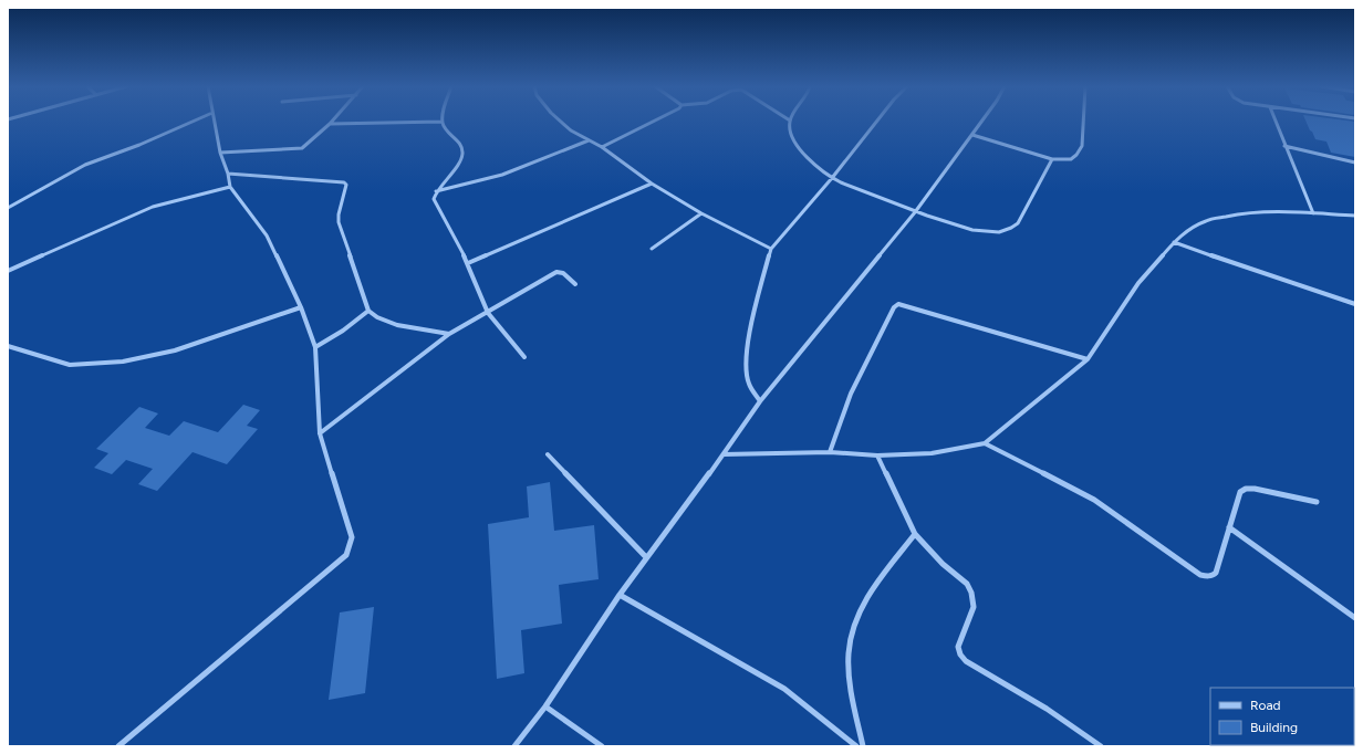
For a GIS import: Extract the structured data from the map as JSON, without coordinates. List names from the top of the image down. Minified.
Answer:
{"legend":["Road","Building"]}
